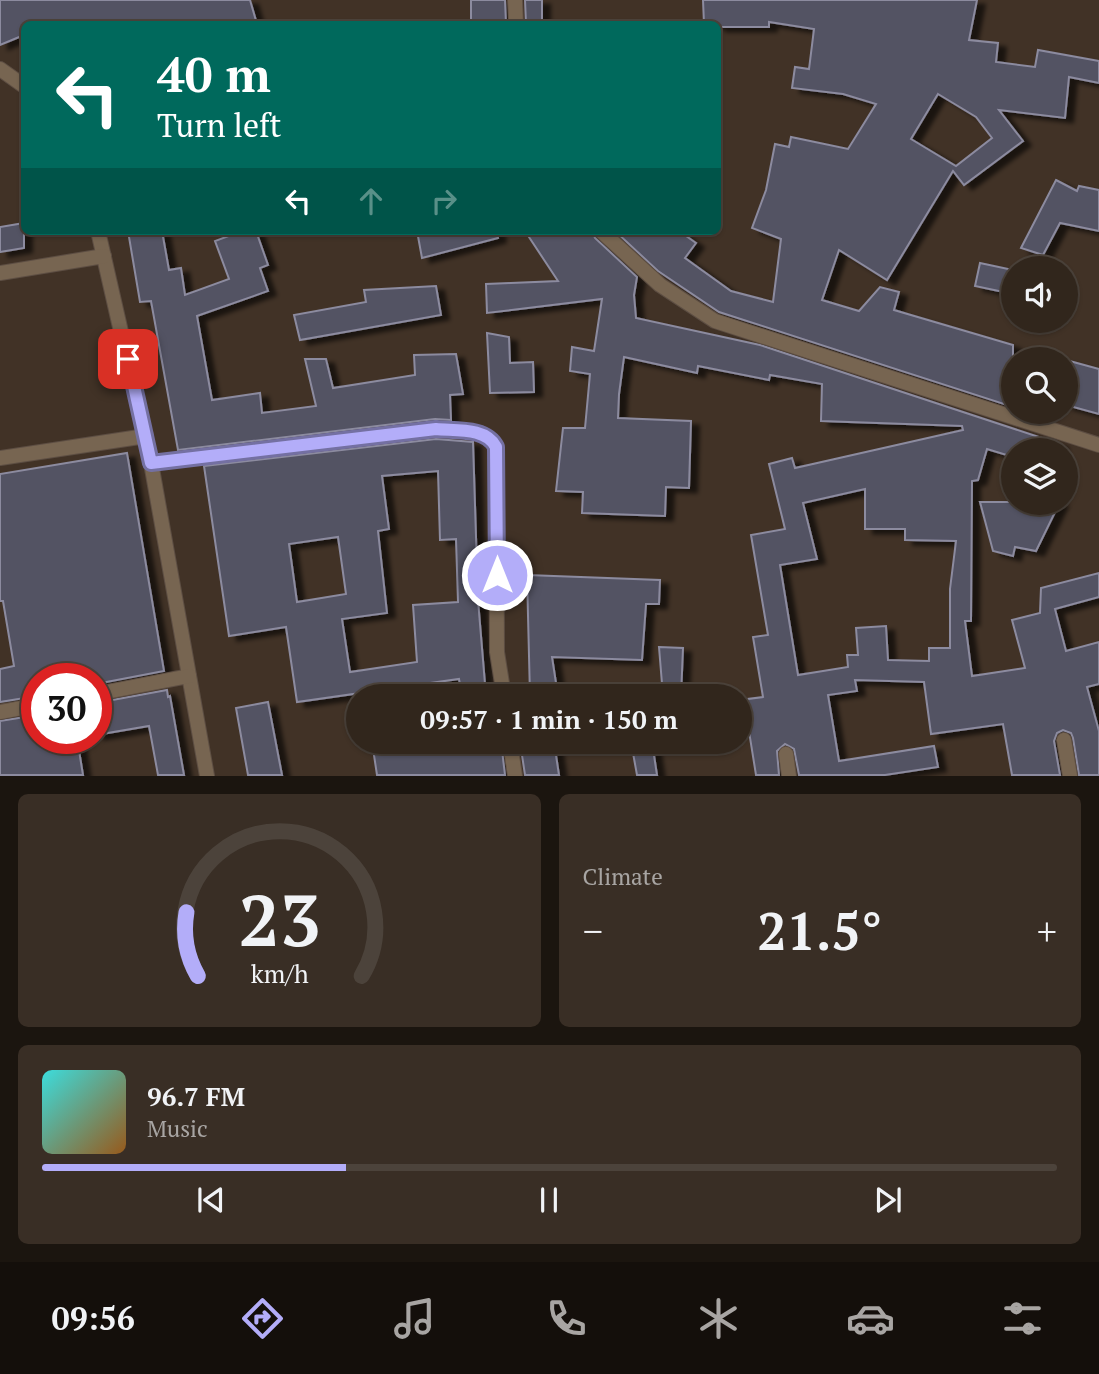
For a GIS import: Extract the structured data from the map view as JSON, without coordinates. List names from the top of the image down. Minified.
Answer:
{"page":{"turn":["40 m","Turn left"],"limit":"30","trip":"09:57 · 1 min · 150 m","tile":"Climate","heat":["−","21.5°","+"],"song":["96.7 FM","Music"],"tabs":"09:56","gauge":["23","km/h"]}}
